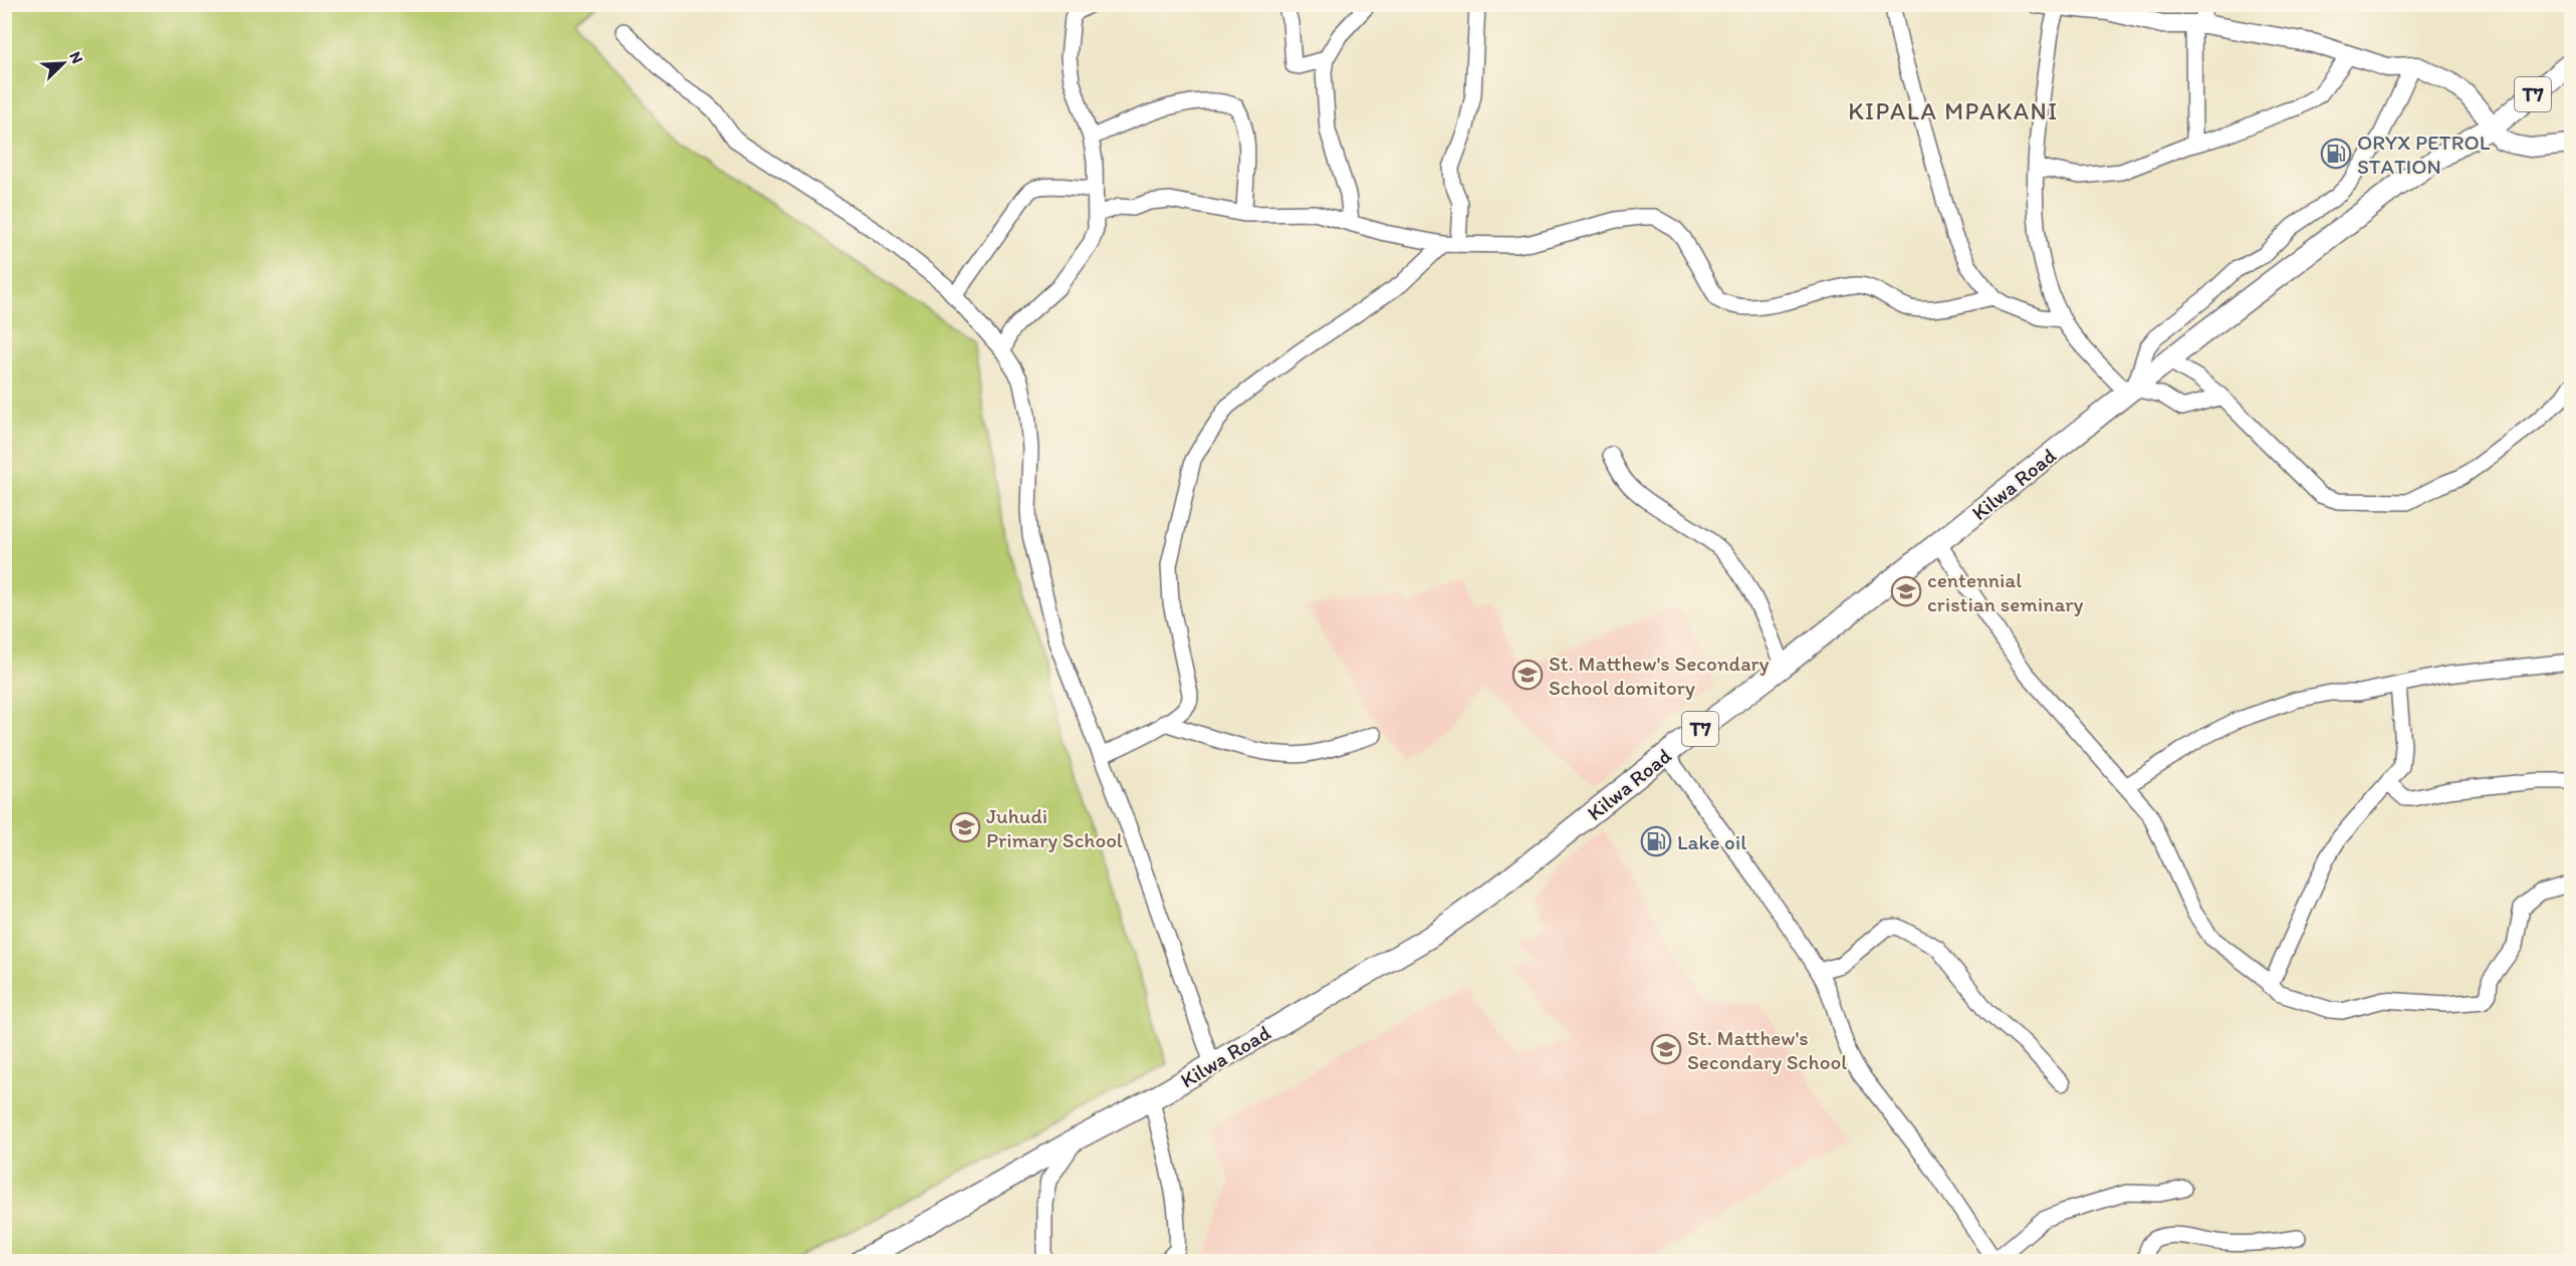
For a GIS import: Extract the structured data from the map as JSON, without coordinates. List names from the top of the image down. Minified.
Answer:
{"streets":{"highway":["T7","Kilwa Road"]},"crossings":[["T7","Kilwa Road"]],"districts":["KIPALA MPAKANI"],"places":{"fuel station":["ORYX PETROL STATION","Lake oil"],"school or university":["centennial cristian seminary","St. Matthew's Secondary School domitory","Juhudi Primary School","St. Matthew's Secondary School"]},"north":"top right"}
